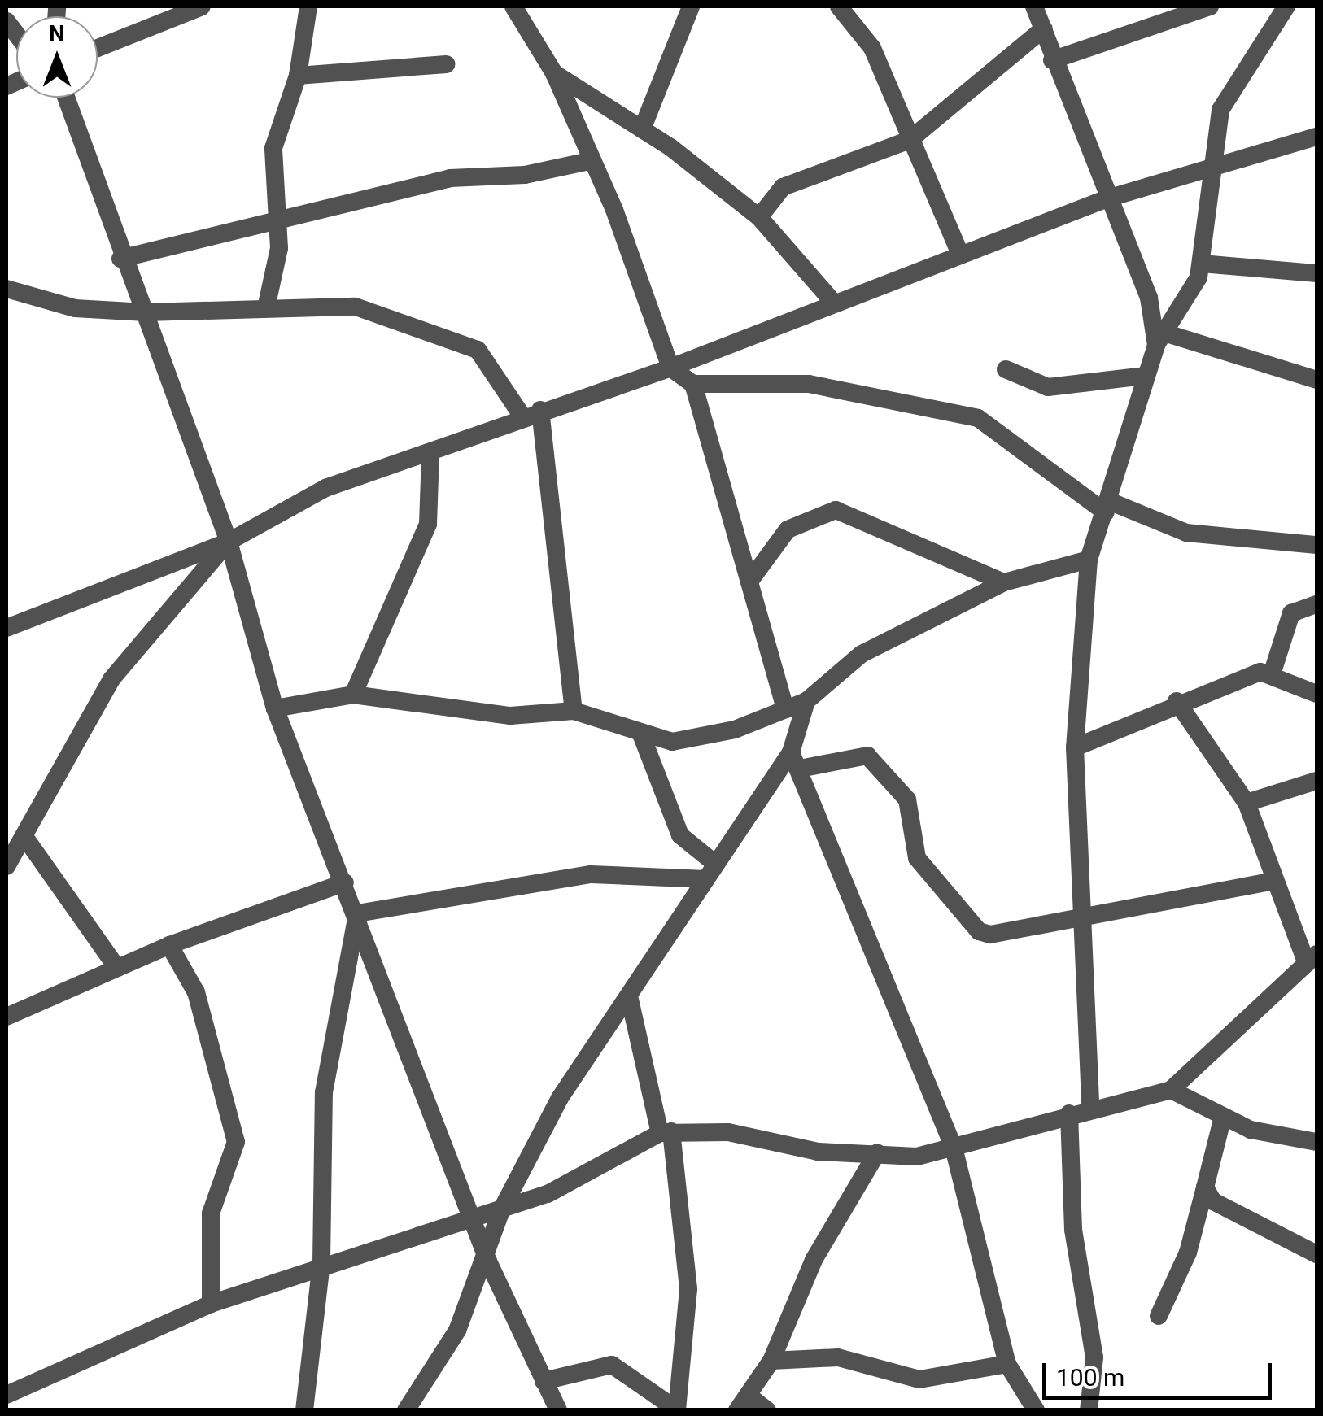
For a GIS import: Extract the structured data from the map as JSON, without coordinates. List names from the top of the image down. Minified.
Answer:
{"scale_bar":"100 m","north":"top"}
